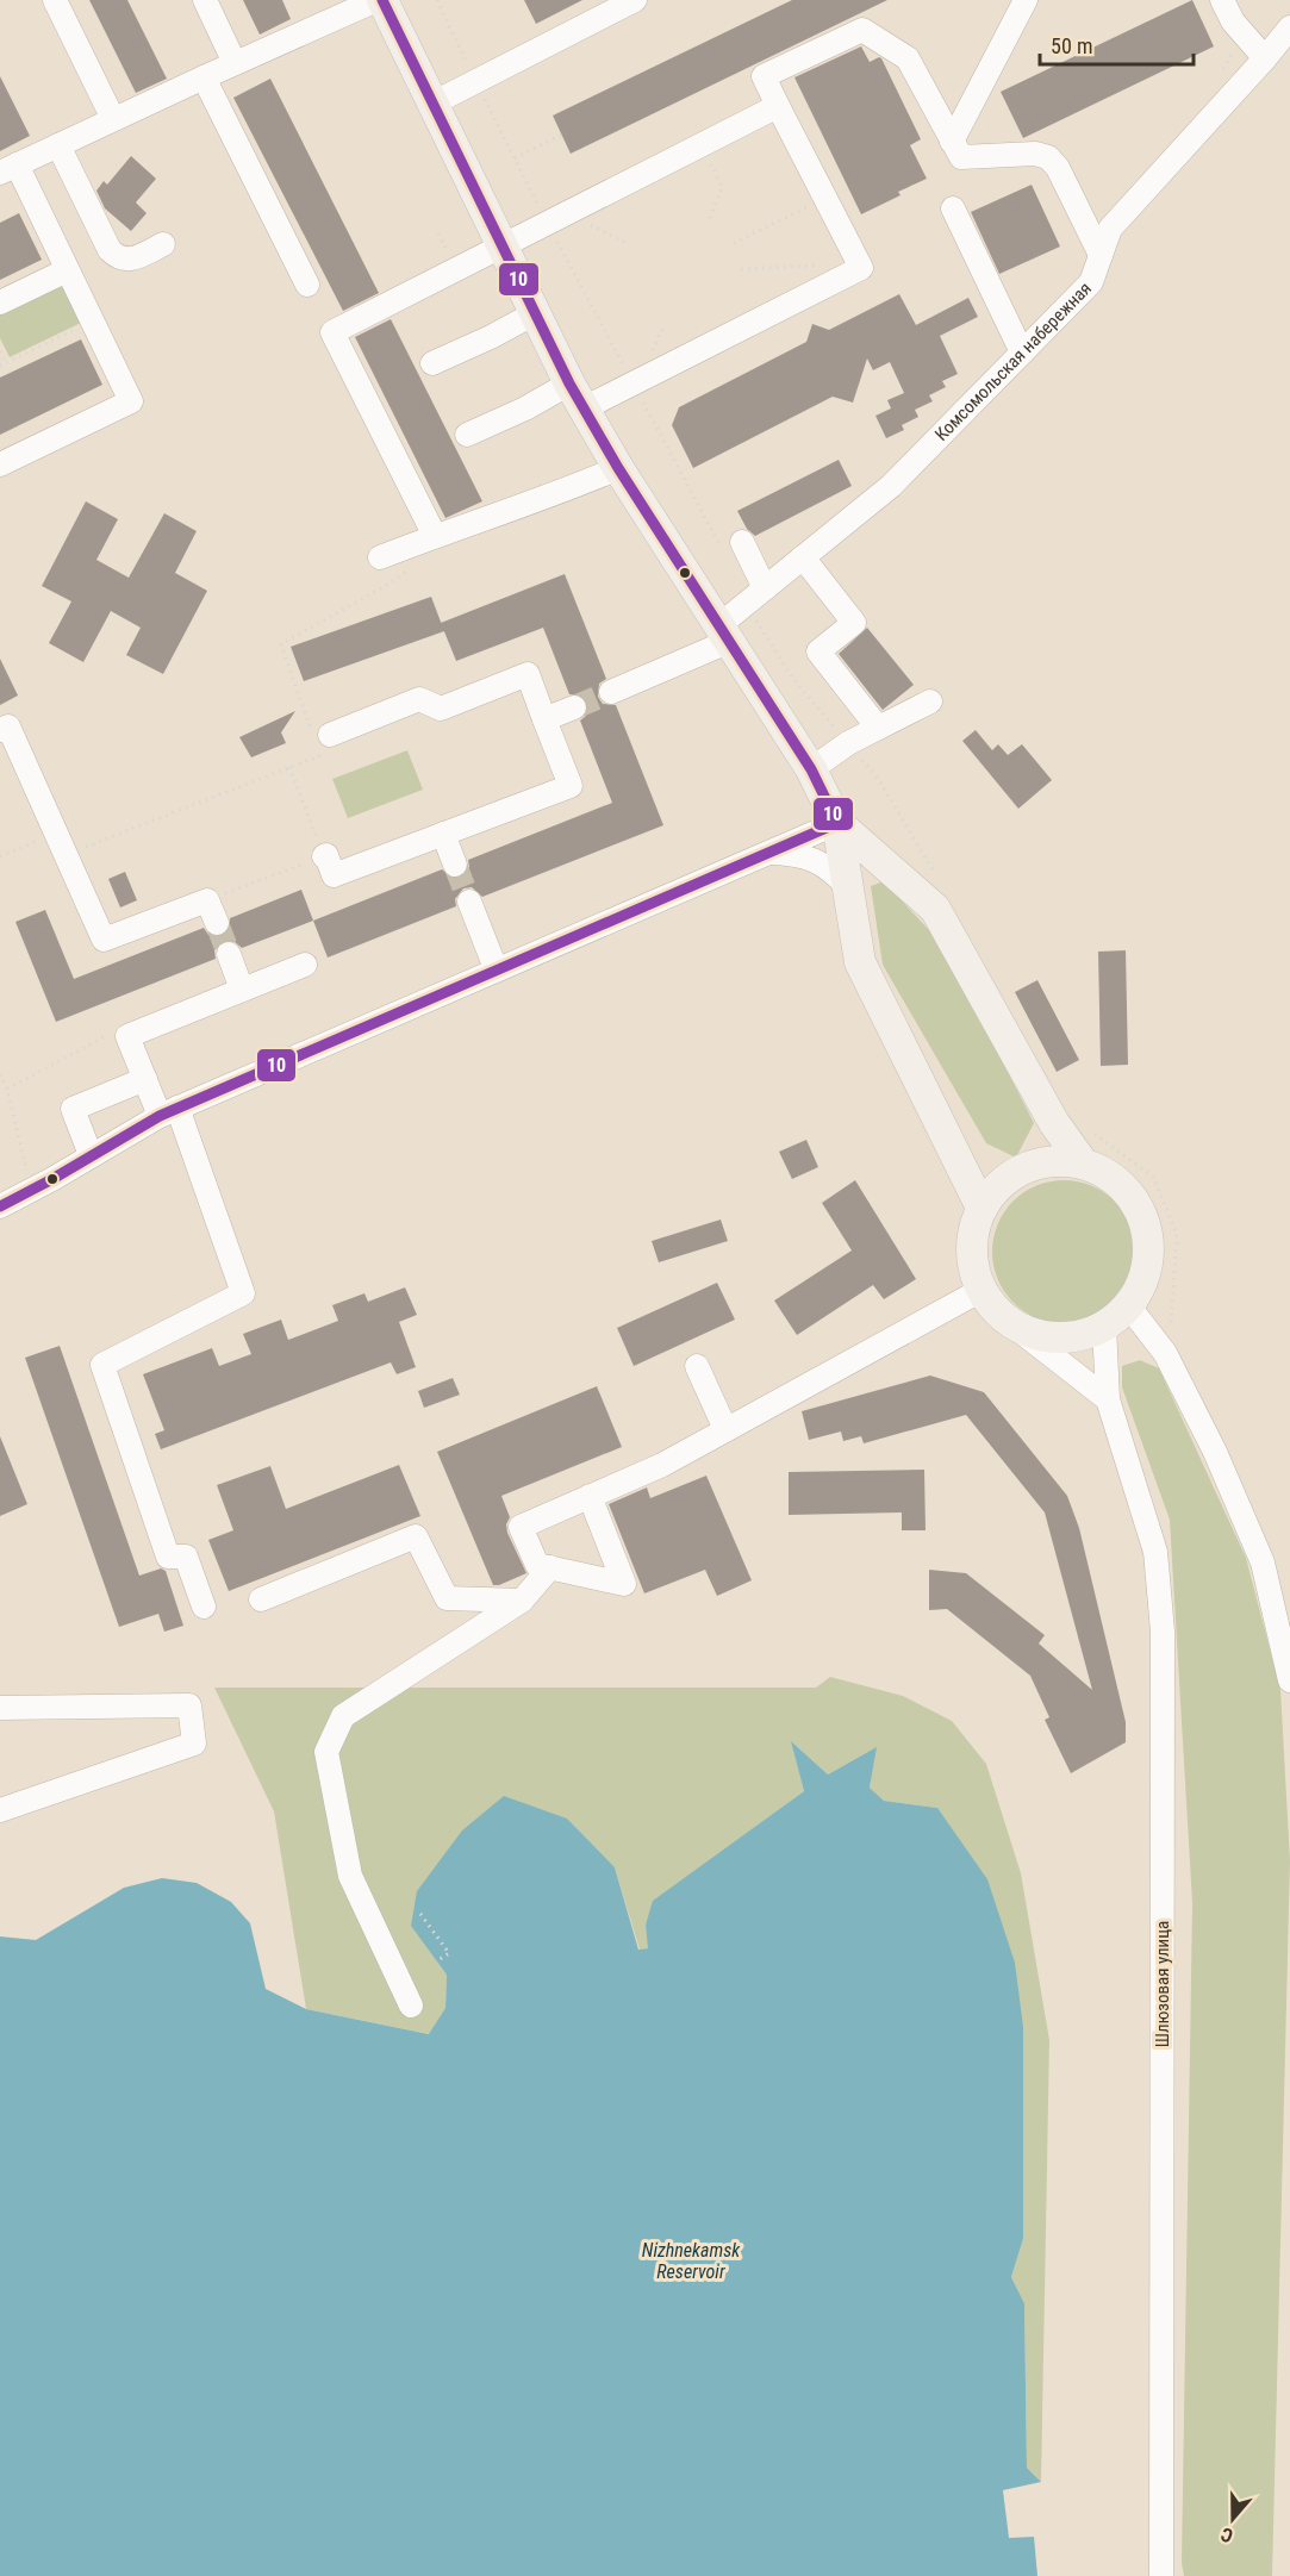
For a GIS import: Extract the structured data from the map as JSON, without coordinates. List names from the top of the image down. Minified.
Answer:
{"streets":{"street":["Комсомольская набережная","Шлюзовая улица"]},"water":["Nizhnekamsk Reservoir"],"lines":["transit line 10"],"scale_bar":"50 m","north":"bottom"}
